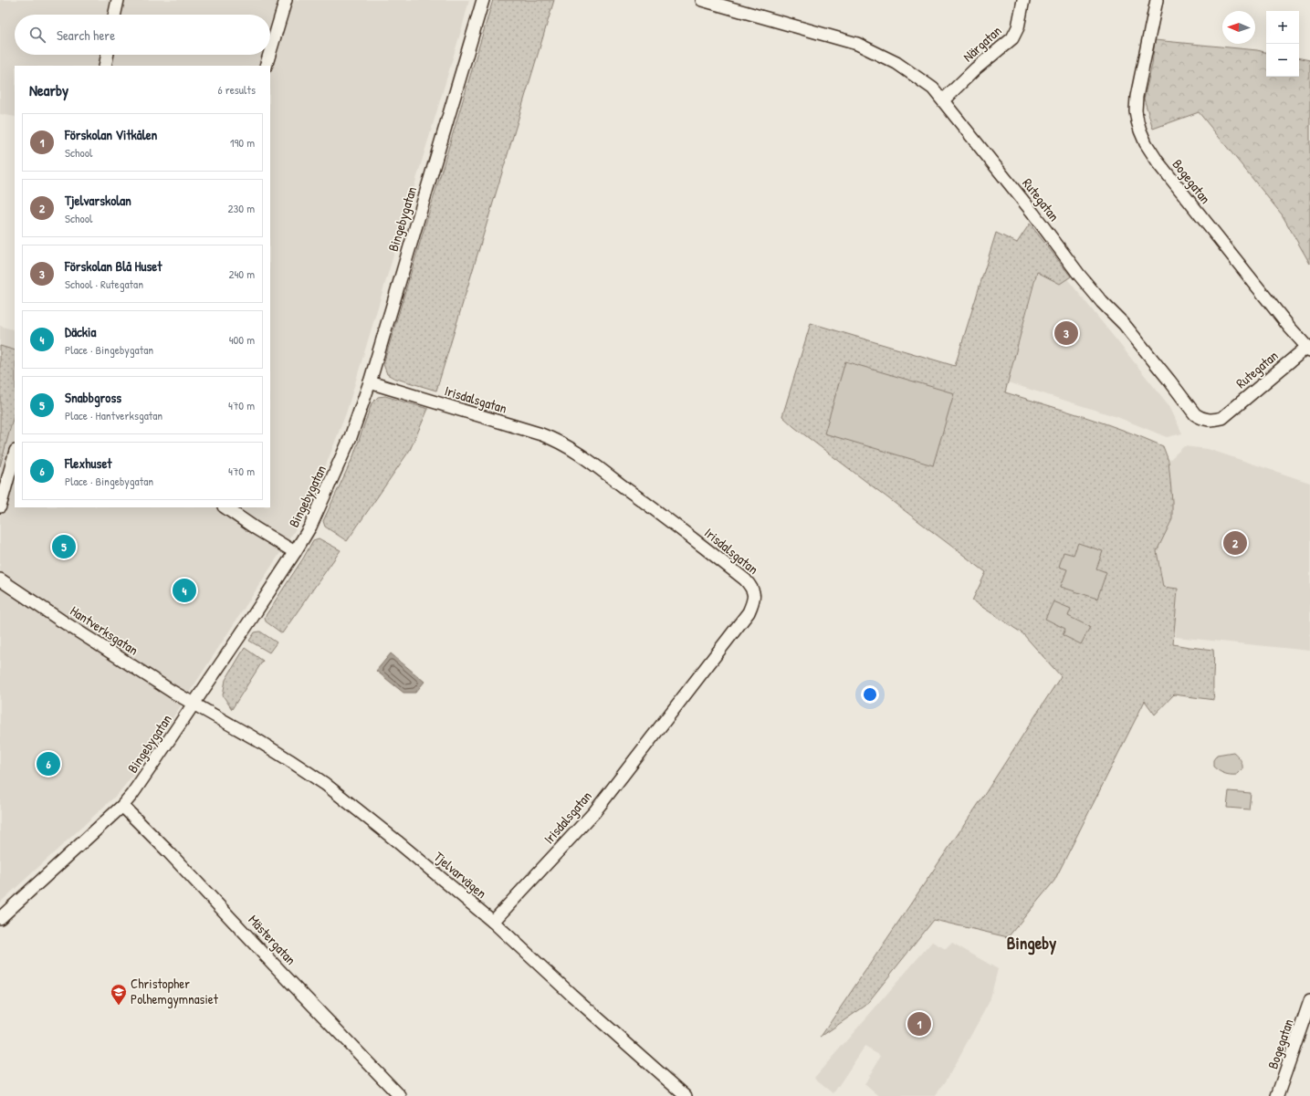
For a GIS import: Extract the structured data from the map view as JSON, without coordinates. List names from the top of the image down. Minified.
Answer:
{"streets":{"street":["Närgatan","Bogegatan","Rutegatan","Bingebygatan","Irisdalsgatan","Hantverksgatan","Tjelvarvägen","Mästergatan"]},"crossings":[["Närgatan","Rutegatan"],["Bogegatan","Rutegatan"],["Bingebygatan","Irisdalsgatan"],["Bingebygatan","Hantverksgatan"],["Bingebygatan","Tjelvarvägen"],["Bingebygatan","Mästergatan"],["Irisdalsgatan","Tjelvarvägen"],["Hantverksgatan","Tjelvarvägen"]],"districts":["Bingeby"],"places":{"school or university":["Christopher Polhemgymnasiet"]},"north":"left","page":{"map_buttons":["+","−"],"search":"Search here","heading":["Nearby","6 results"],"list":[{"mark":"1","name":"Förskolan Vitkålen","note":"School","value":"190 m"},{"mark":"2","name":"Tjelvarskolan","note":"School","value":"230 m"},{"mark":"3","name":"Förskolan Blå Huset","note":"School · Rutegatan","value":"240 m"},{"mark":"4","name":"Däckia","note":"Place · Bingebygatan","value":"400 m"},{"mark":"5","name":"Snabbgross","note":"Place · Hantverksgatan","value":"470 m"},{"mark":"6","name":"Flexhuset","note":"Place · Bingebygatan","value":"470 m"}],"pins":["3","2","5","4","6","1"]}}
